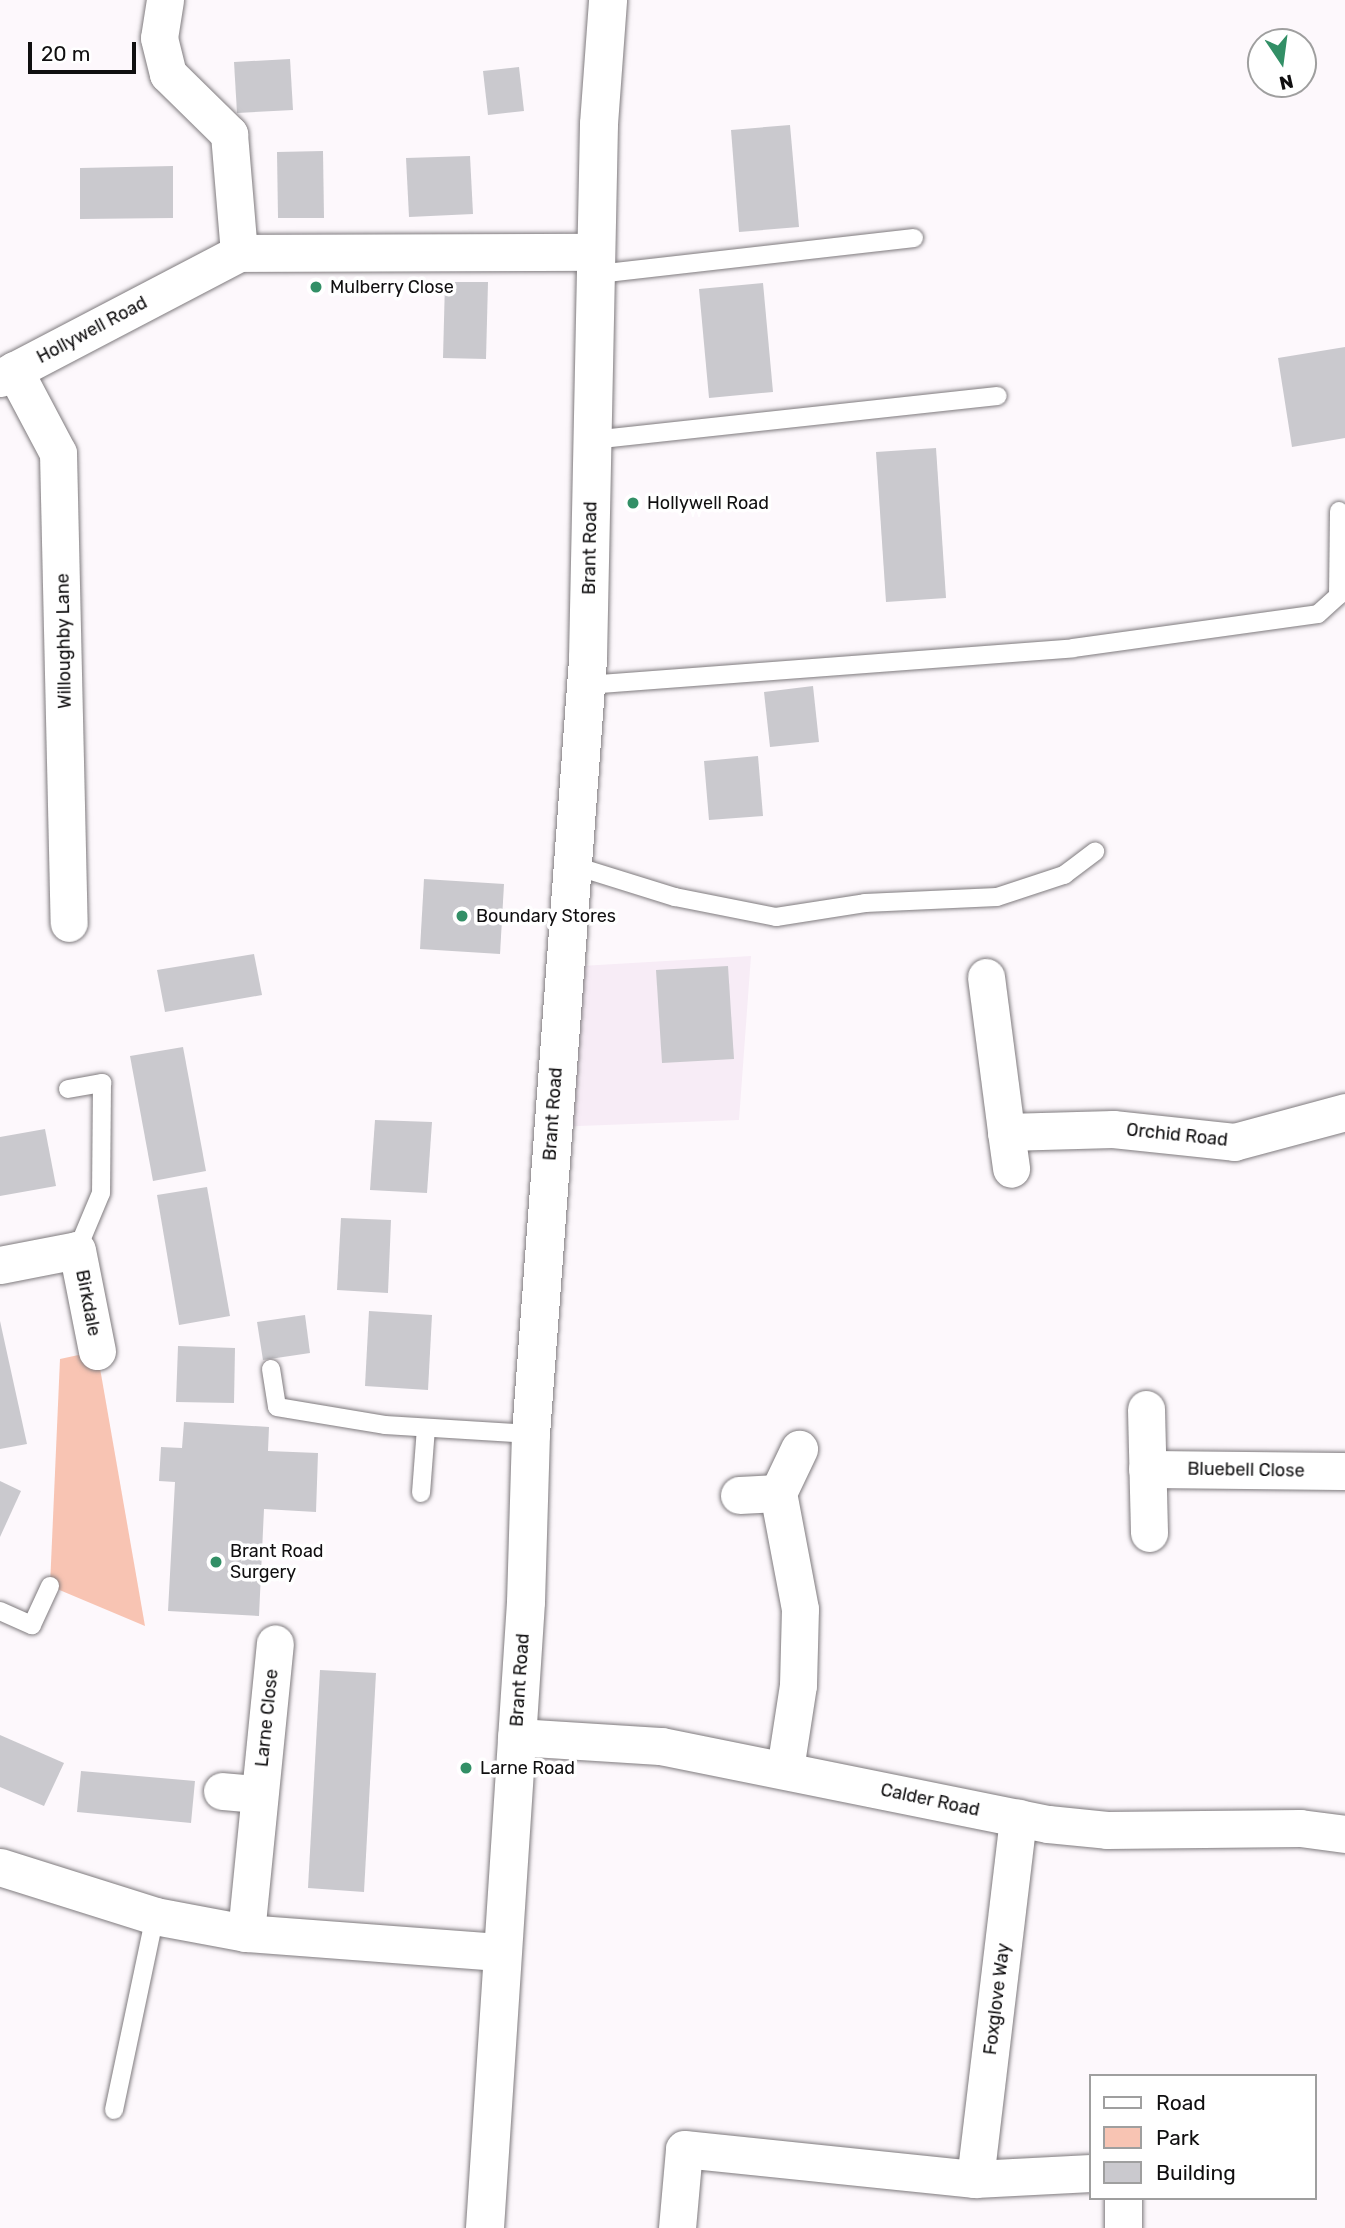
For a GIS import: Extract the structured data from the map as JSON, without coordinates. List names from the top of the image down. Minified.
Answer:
{"streets":{"street":["Hollywell Road","Brant Road","Willoughby Lane","Orchid Road","Birkdale","Bluebell Close","Larne Close","Calder Road","Foxglove Way"]},"crossings":[["Hollywell Road","Brant Road"],["Hollywell Road","Willoughby Lane"],["Brant Road","Calder Road"],["Calder Road","Foxglove Way"]],"places":["Mulberry Close","Hollywell Road","Boundary Stores","Brant Road Surgery","Larne Road"],"legend":["Road","Park","Building"],"scale_bar":"20 m","north":"bottom"}
